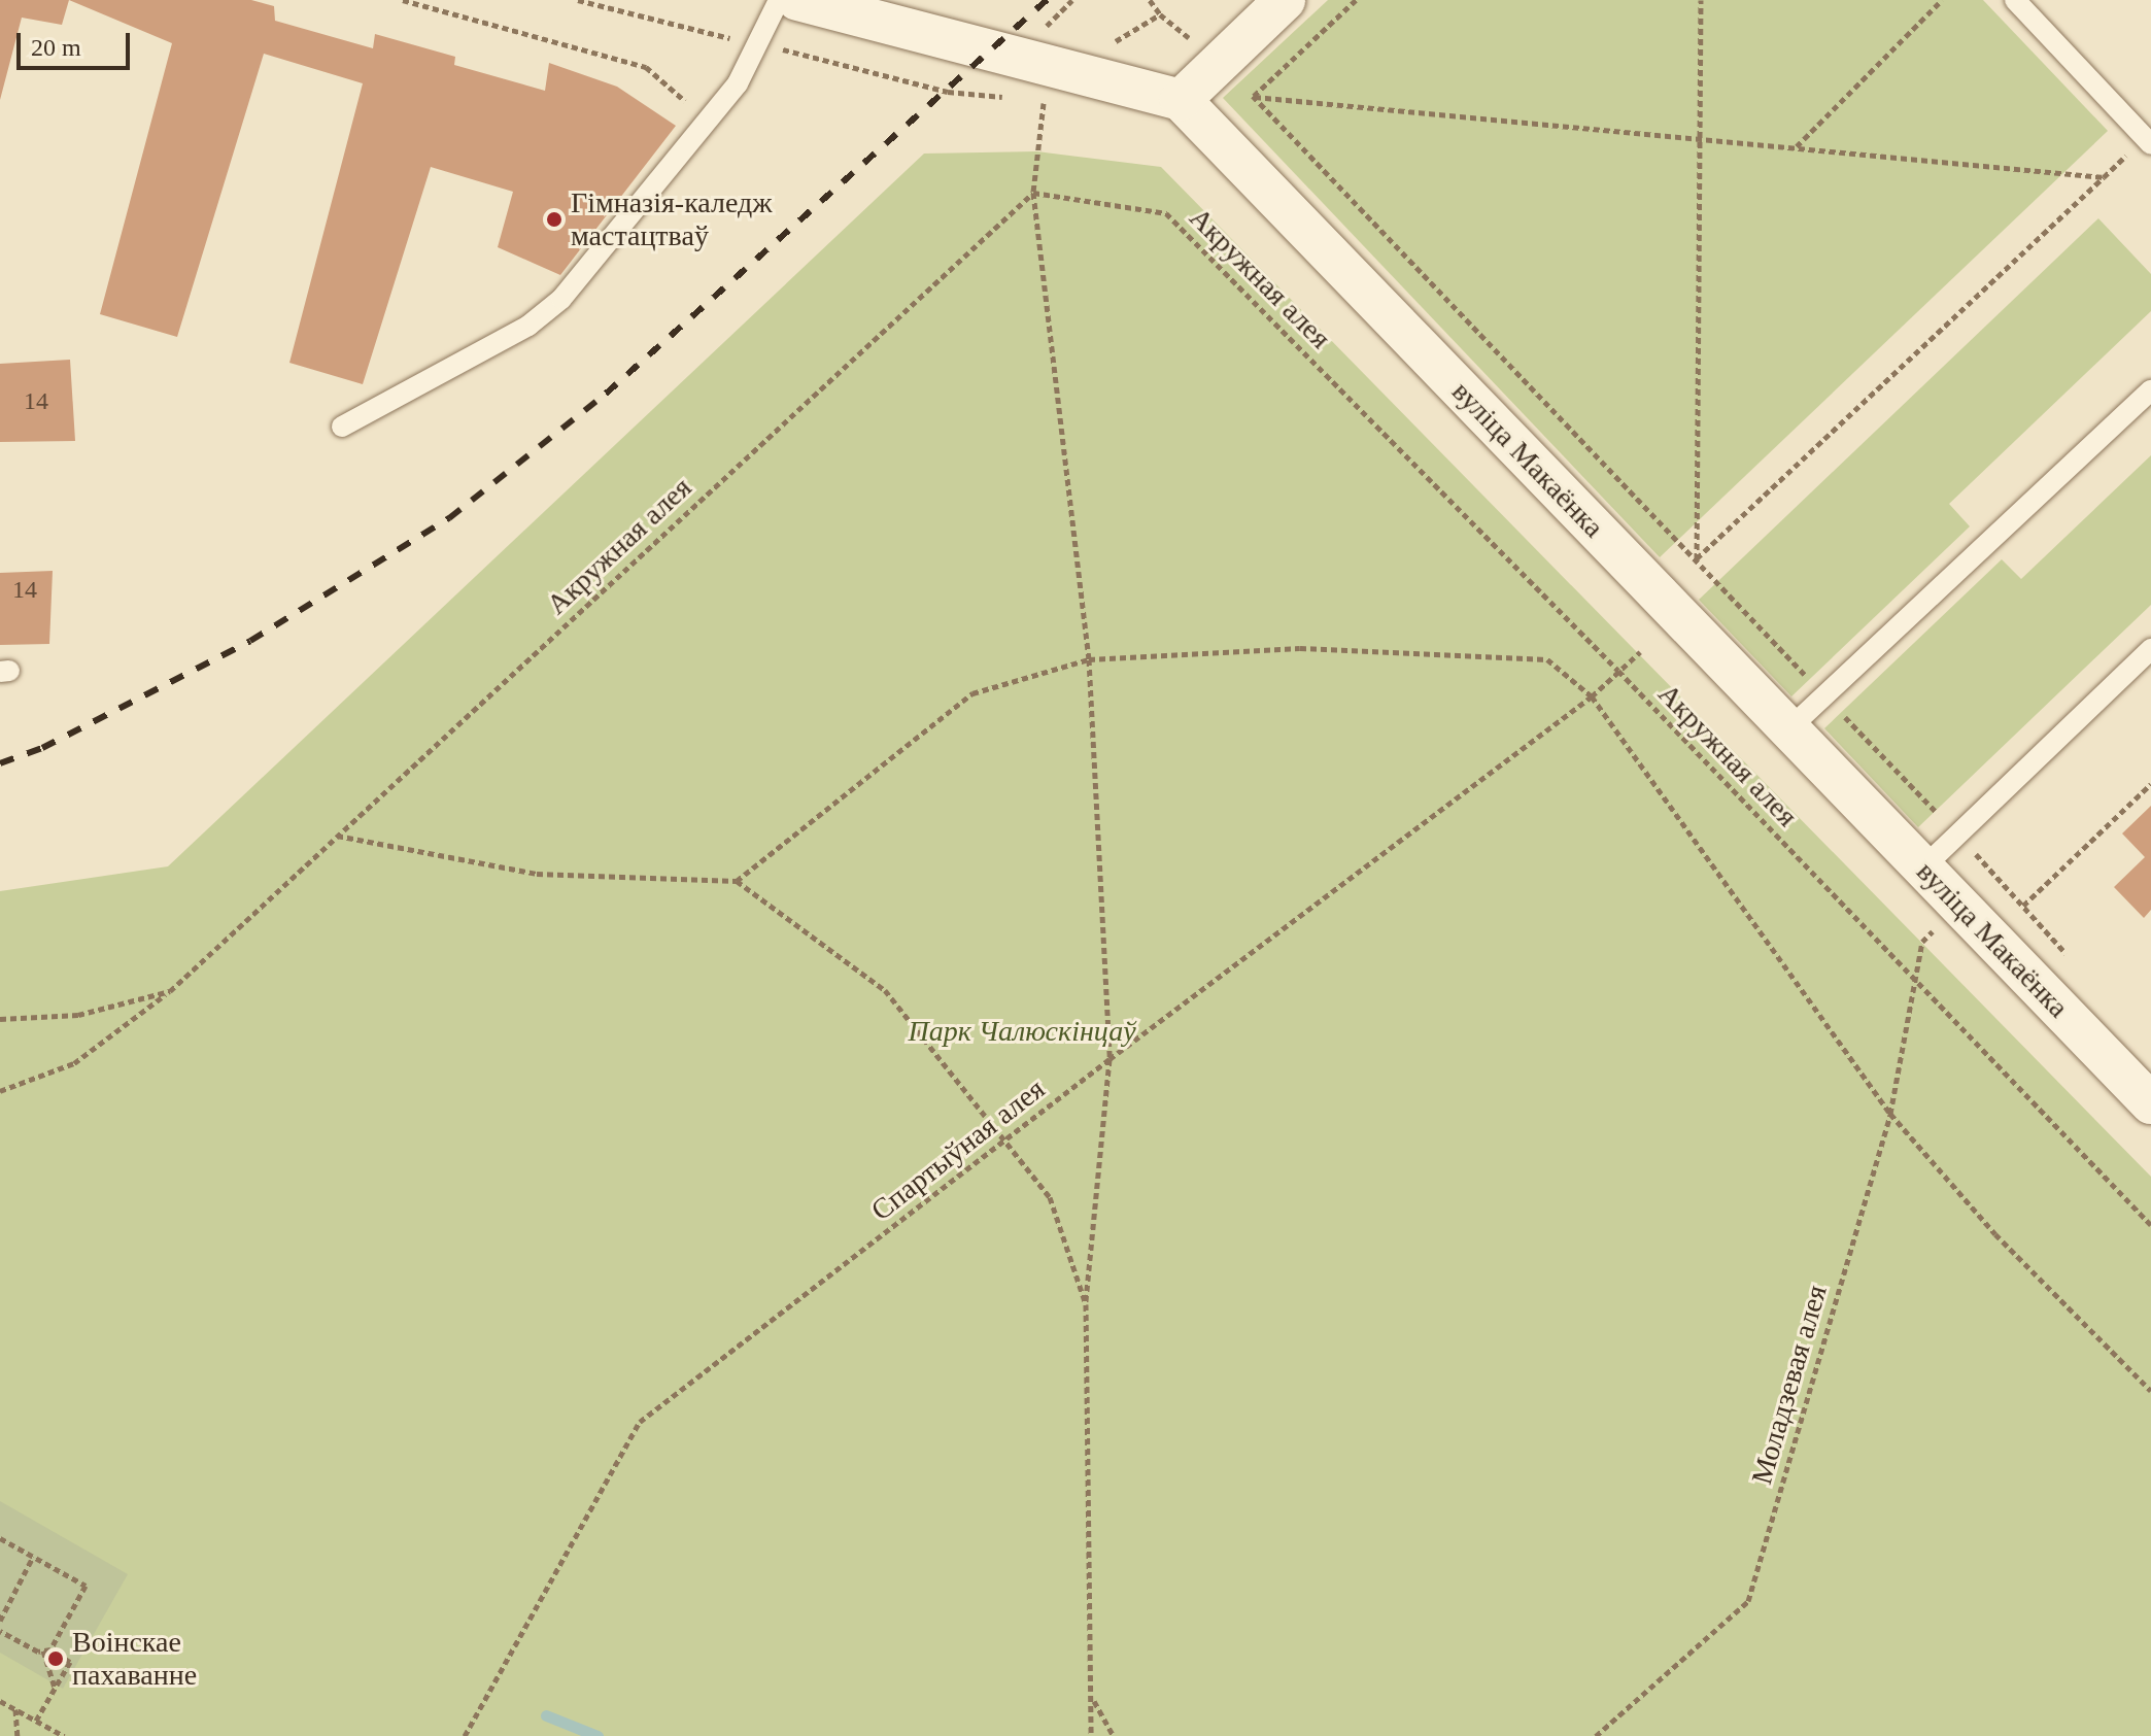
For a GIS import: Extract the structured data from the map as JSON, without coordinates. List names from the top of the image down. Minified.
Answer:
{"streets":{"street":["вуліца Макаёнка"],"path":["Акружная алея","Спартыўная алея","Моладзевая алея"]},"crossings":[["Акружная алея","Спартыўная алея"],["Акружная алея","Моладзевая алея"]],"parks":["Парк Чалюскінцаў"],"places":["Гімназія-каледж мастацтваў","Воінскае пахаванне"],"house_numbers":["14","14"],"scale_bar":"20 m"}
